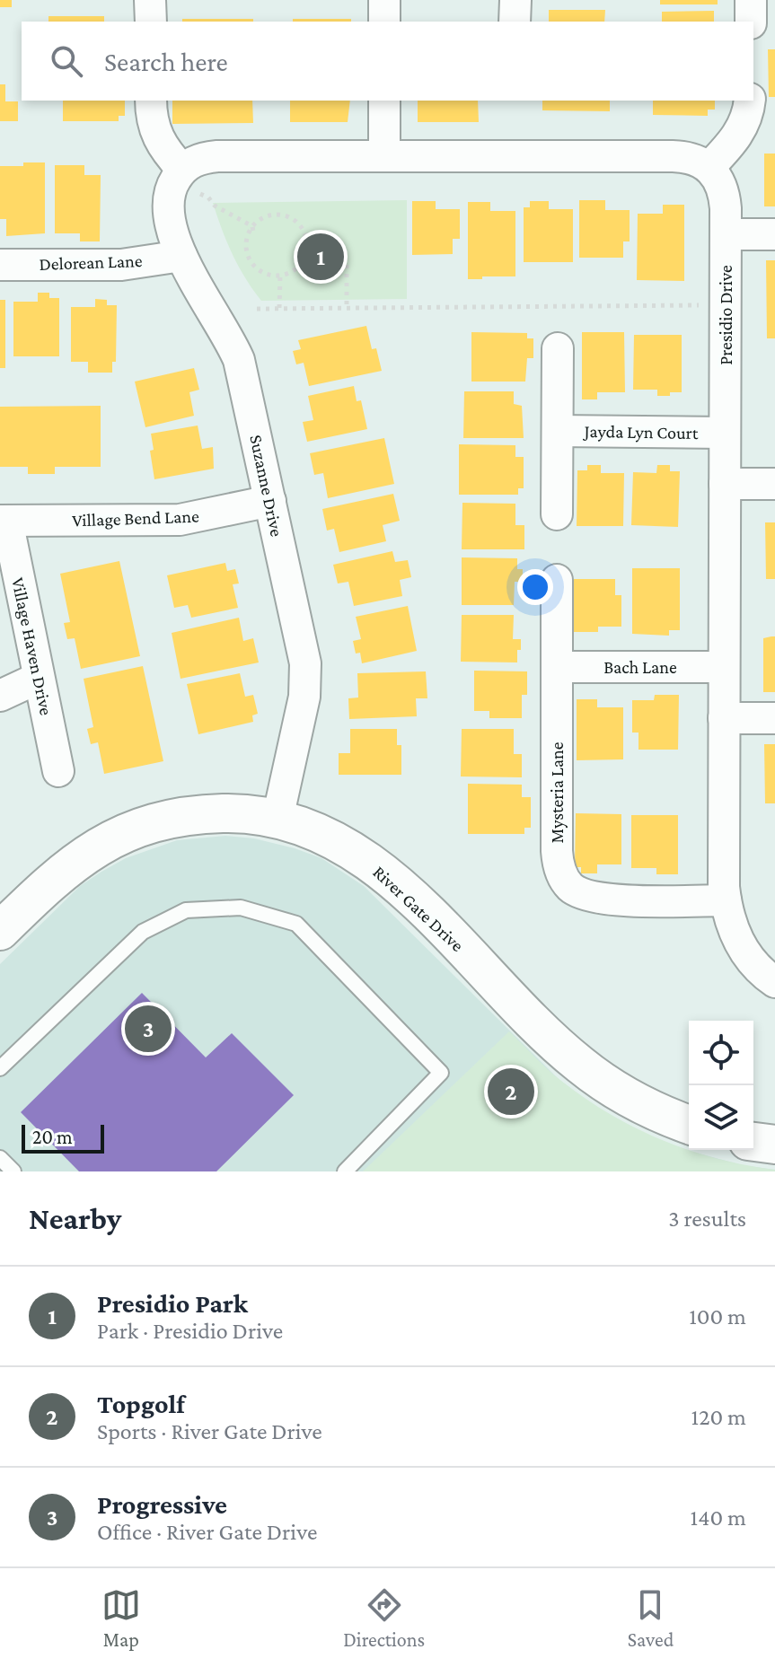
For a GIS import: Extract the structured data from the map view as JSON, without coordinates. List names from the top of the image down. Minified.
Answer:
{"streets":{"street":["Delorean Lane","Presidio Drive","Jayda Lyn Court","Suzanne Drive","Village Bend Lane","Village Haven Drive","Bach Lane","Mysteria Lane","River Gate Drive"]},"crossings":[["Delorean Lane","Suzanne Drive"],["Presidio Drive","Jayda Lyn Court"],["Presidio Drive","Bach Lane"],["Presidio Drive","Mysteria Lane"],["Suzanne Drive","Village Bend Lane"],["Suzanne Drive","River Gate Drive"],["Village Bend Lane","Village Haven Drive"],["Bach Lane","Mysteria Lane"]],"scale_bar":"20 m","page":{"search":"Search here","pins":["1","3","2"],"scale":"20 m","heading":["Nearby","3 results"],"list":[{"mark":"1","name":"Presidio Park","note":"Park · Presidio Drive","value":"100 m"},{"mark":"2","name":"Topgolf","note":"Sports · River Gate Drive","value":"120 m"},{"mark":"3","name":"Progressive","note":"Office · River Gate Drive","value":"140 m"}],"nav":["Map","Directions","Saved"]}}
